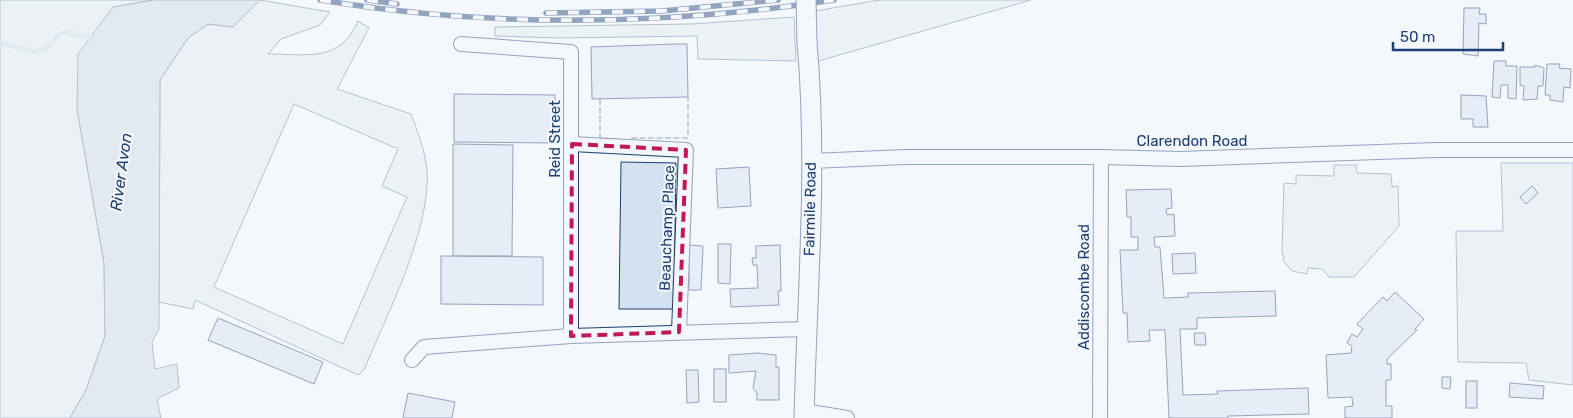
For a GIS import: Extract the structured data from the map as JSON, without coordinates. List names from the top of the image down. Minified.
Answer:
{"streets":{"main road":["Fairmile Road"],"street":["Reid Street","Clarendon Road","Beauchamp Place","Addiscombe Road"]},"crossings":[["Reid Street","Beauchamp Place"],["Clarendon Road","Fairmile Road"],["Clarendon Road","Addiscombe Road"]],"water":["River Avon"],"scale_bar":"50 m"}
